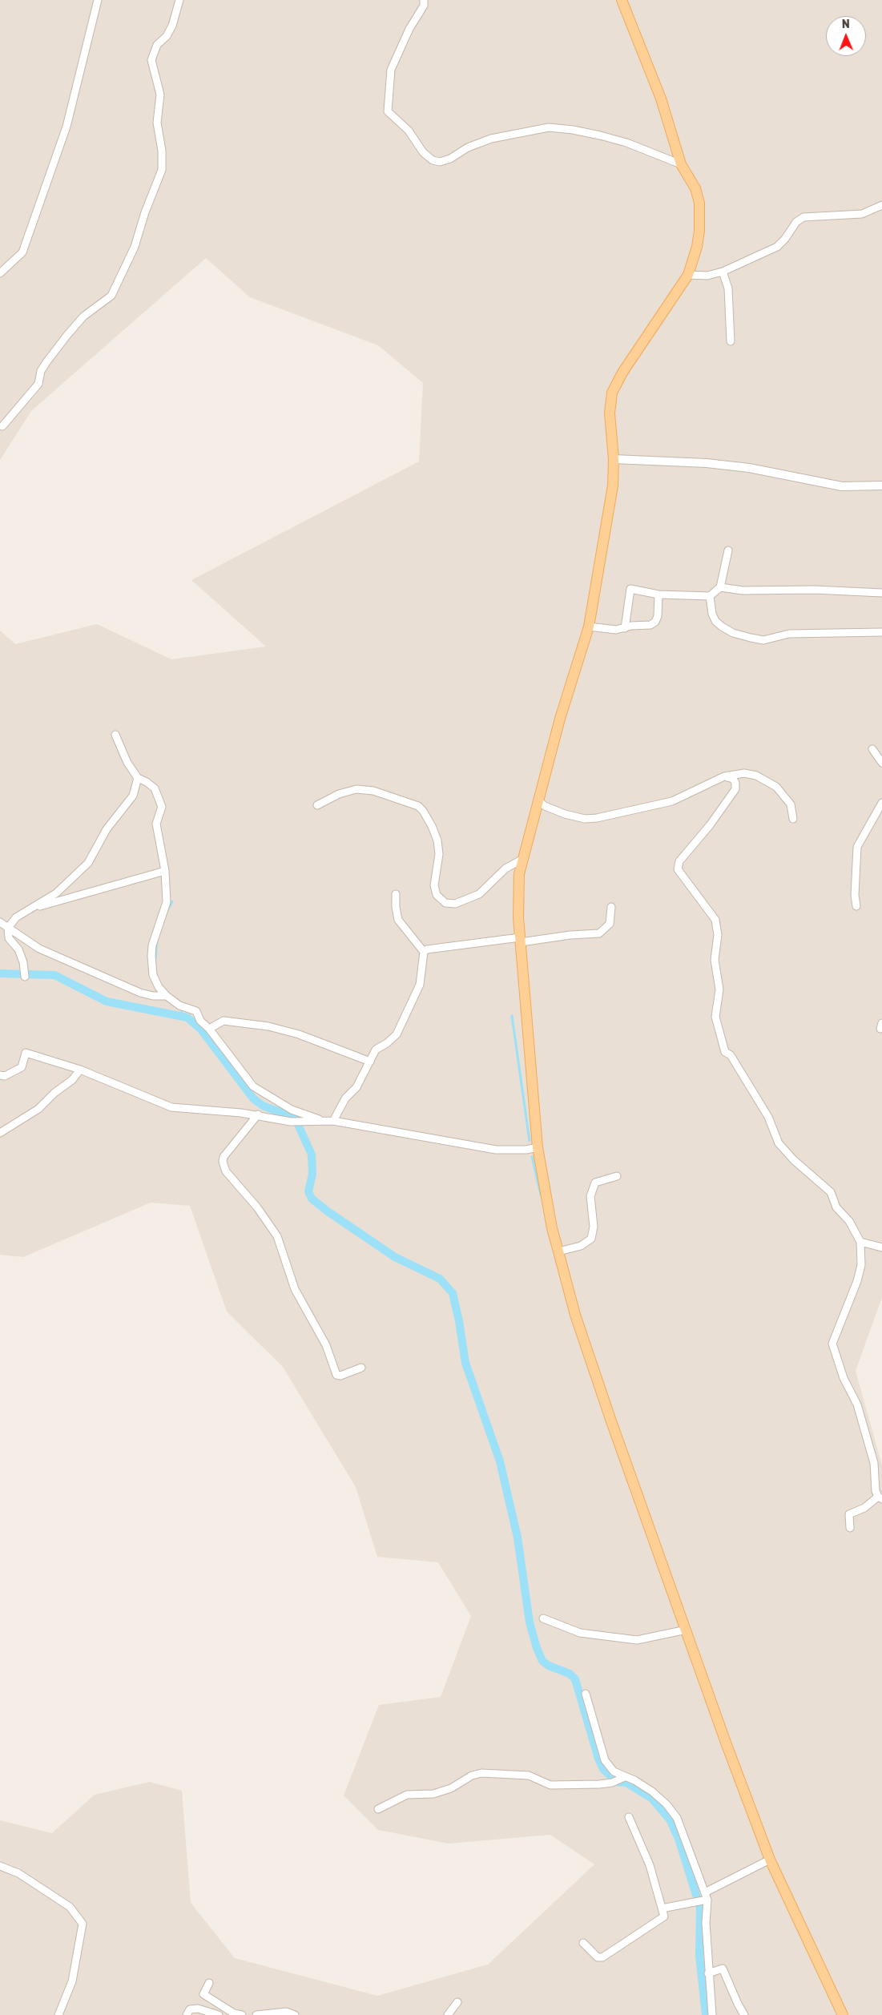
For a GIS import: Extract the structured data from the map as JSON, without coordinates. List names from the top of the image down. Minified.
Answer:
{"north":"top"}
